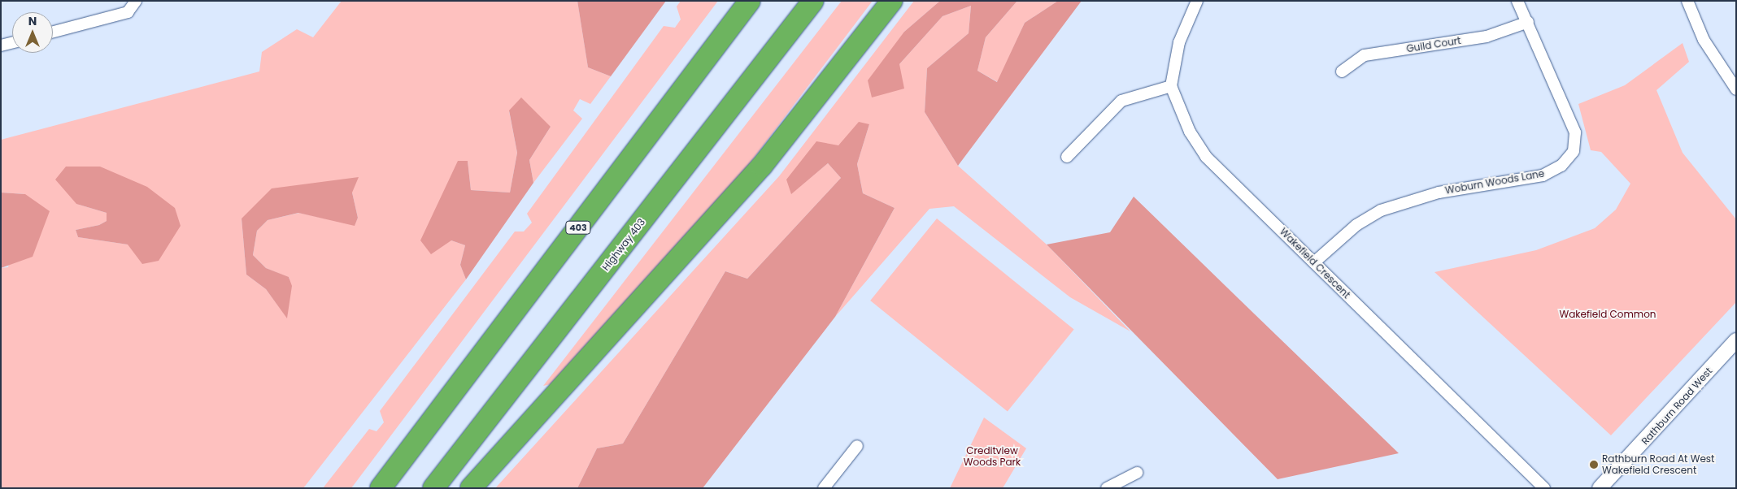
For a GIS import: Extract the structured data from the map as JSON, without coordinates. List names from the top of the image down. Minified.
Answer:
{"streets":{"highway":["403","Highway 403"],"street":["Guild Court","Woburn Woods Lane","Wakefield Crescent","Rathburn Road West"]},"crossings":[["Guild Court","Woburn Woods Lane"],["Woburn Woods Lane","Wakefield Crescent"]],"parks":["Wakefield Common","Creditview Woods Park"],"places":["Rathburn Road At West Wakefield Crescent"],"north":"top"}
